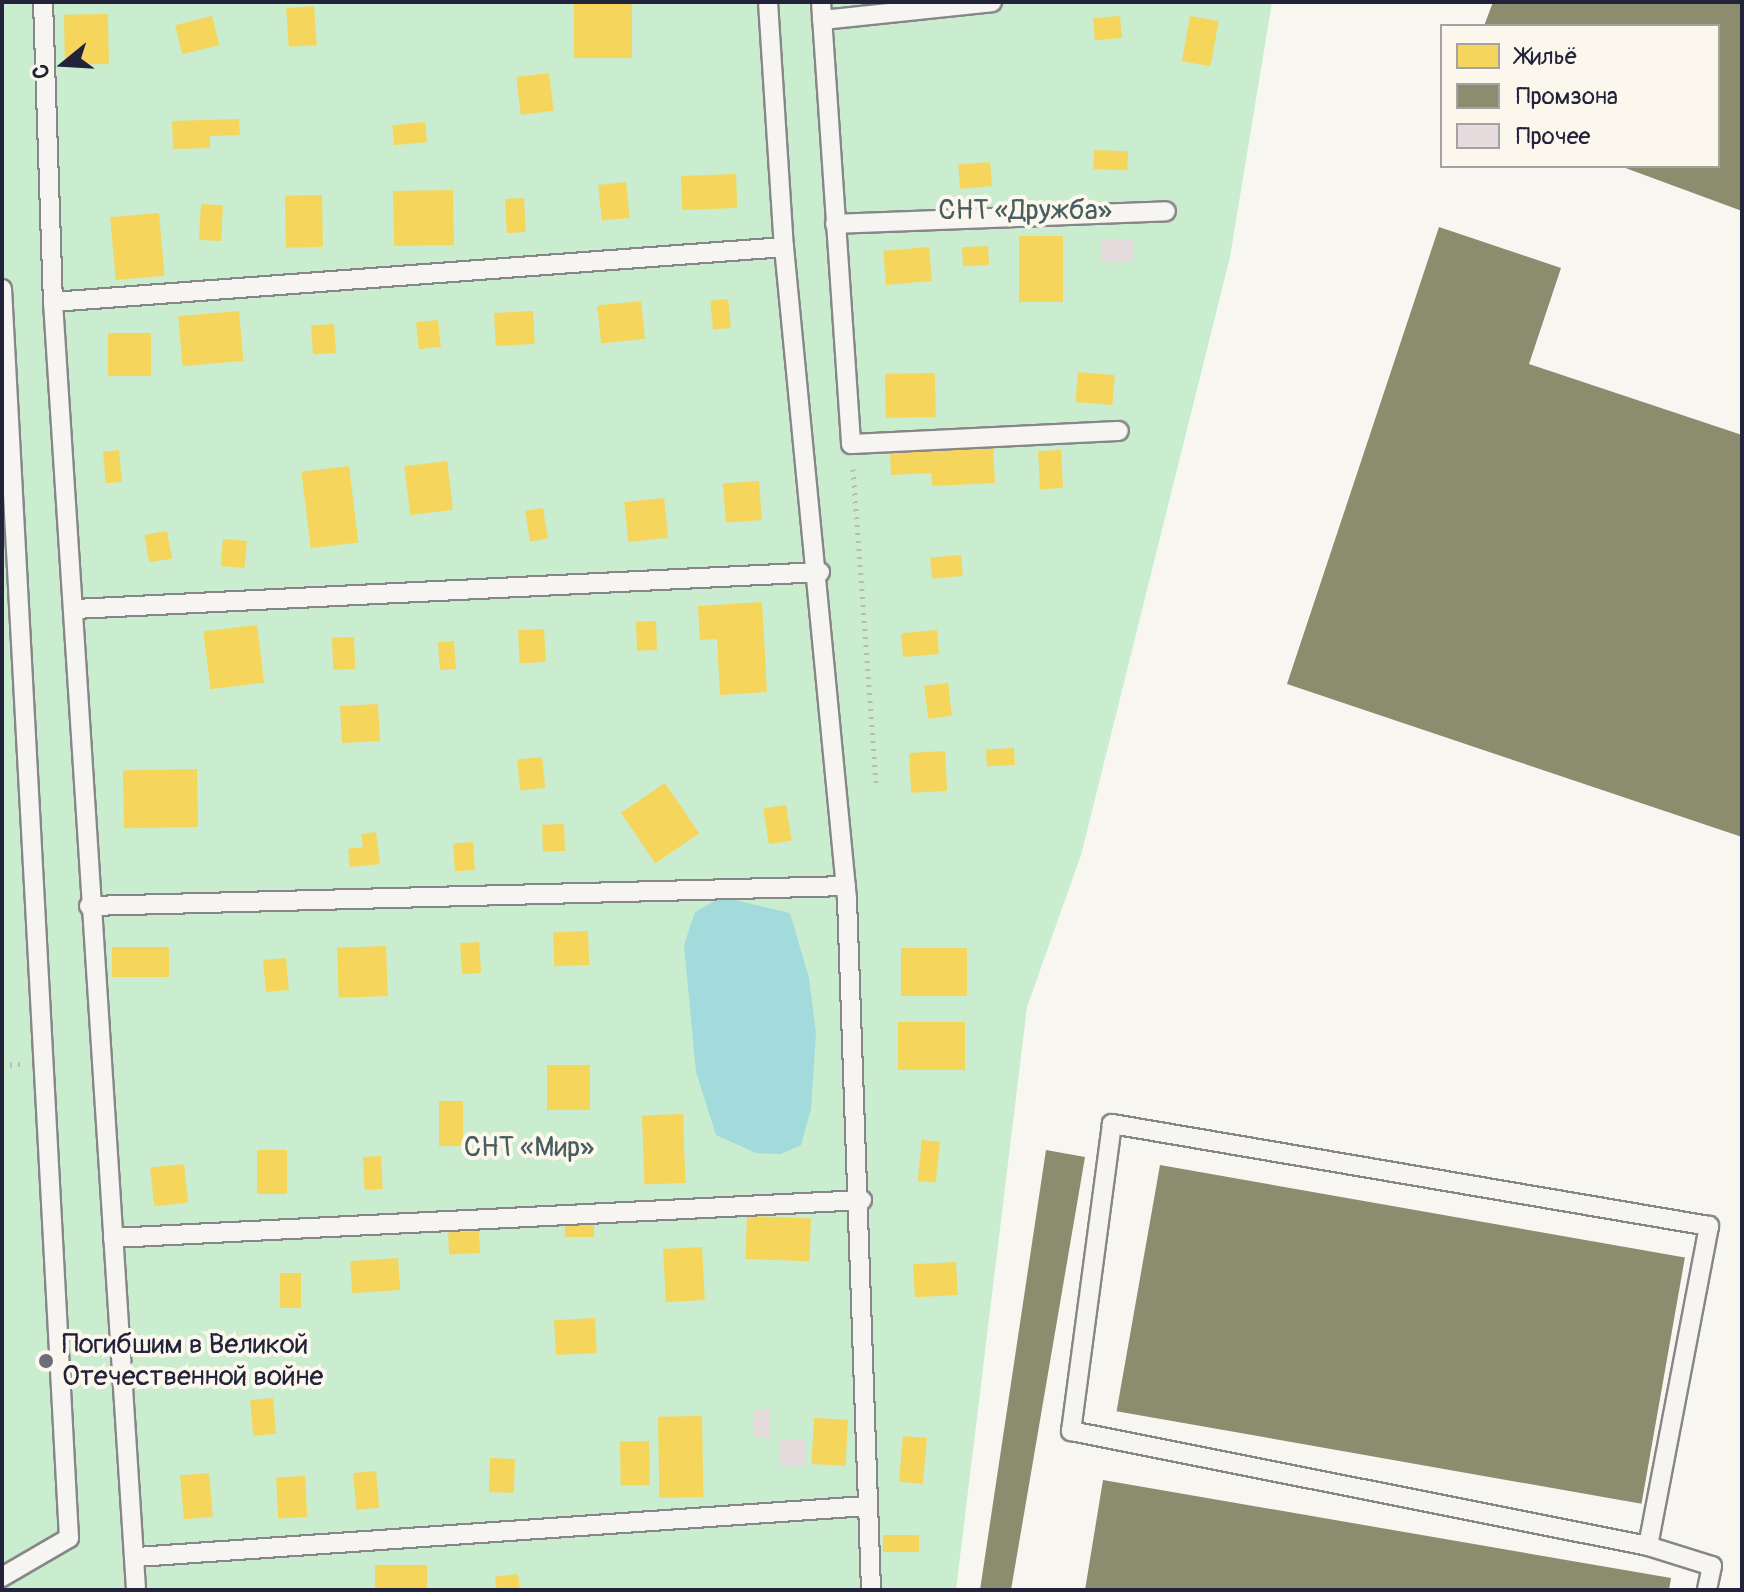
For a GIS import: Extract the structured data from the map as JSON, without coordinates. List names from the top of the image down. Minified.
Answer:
{"parks":["СНТ «Дружба»","СНТ «Мир»"],"places":["Погибшим в Великой Отечественной войне"],"legend":["Жильё","Промзона","Прочее"],"north":"left"}
